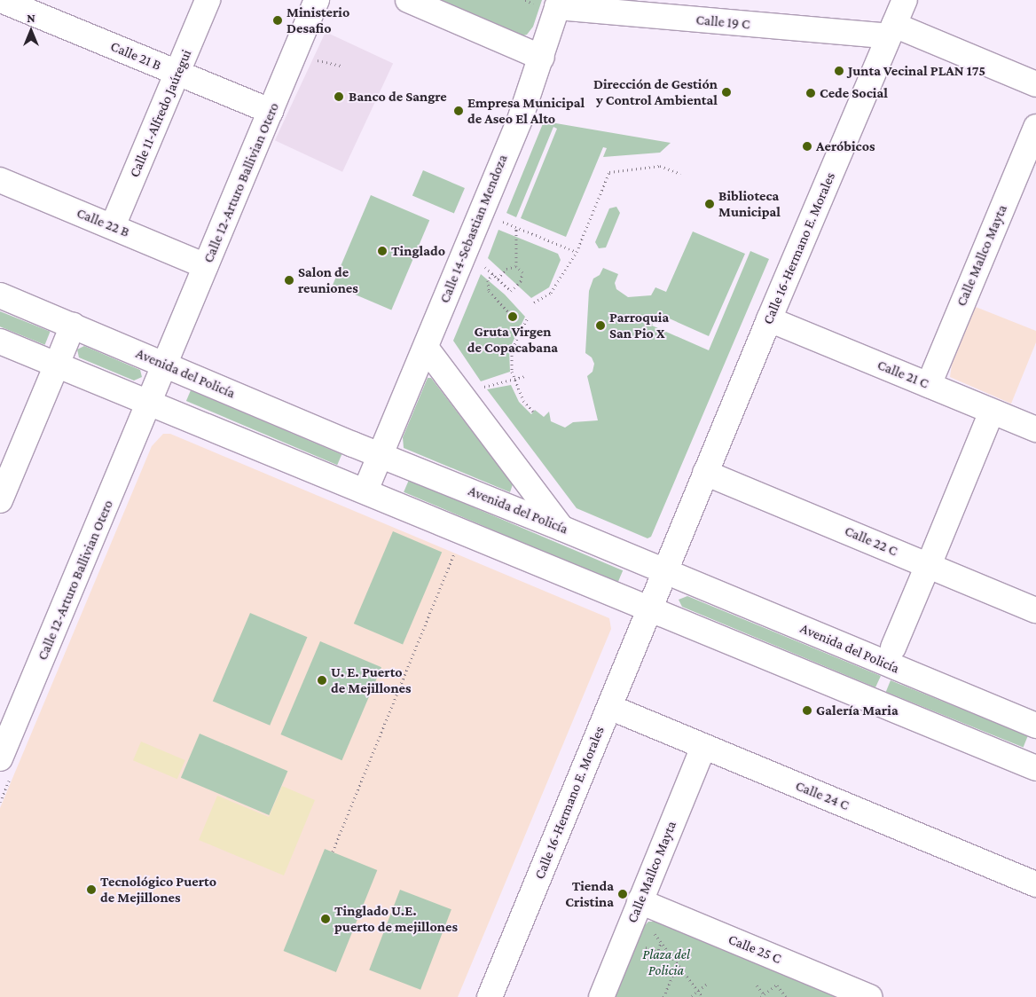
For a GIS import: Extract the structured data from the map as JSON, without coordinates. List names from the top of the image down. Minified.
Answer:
{"streets":{"street":["Calle 19 C","Calle 21 B","Calle 11-Alfredo Jaúregui","Calle 12-Arturo Ballivian Otero","Calle 22 B","Calle 14-Sebastian Mendoza","Calle 16-Hermano E. Morales","Calle Mallco Mayta","Avenida del Policía","Calle 21 C","Calle 22 C","Calle 24 C","Calle 25 C"]},"crossings":[["Calle 19 C","Calle 14-Sebastian Mendoza"],["Calle 19 C","Calle 16-Hermano E. Morales"],["Calle 21 B","Calle 11-Alfredo Jaúregui"],["Calle 21 B","Calle 12-Arturo Ballivian Otero"],["Calle 11-Alfredo Jaúregui","Calle 22 B"],["Calle 12-Arturo Ballivian Otero","Calle 22 B"],["Calle 12-Arturo Ballivian Otero","Avenida del Policía"],["Calle 14-Sebastian Mendoza","Avenida del Policía"],["Calle 16-Hermano E. Morales","Avenida del Policía"],["Calle 16-Hermano E. Morales","Calle 21 C"],["Calle 16-Hermano E. Morales","Calle 22 C"],["Calle 16-Hermano E. Morales","Calle 24 C"],["Calle Mallco Mayta","Calle 21 C"],["Calle Mallco Mayta","Calle 24 C"],["Calle Mallco Mayta","Calle 25 C"]],"parks":["Plaza del Policia"],"places":["Ministerio Desafio","Junta Vecinal PLAN 175","Dirección de Gestión y Control Ambiental","Cede Social","Banco de Sangre","Empresa Municipal de Aseo El Alto","Aeróbicos","Biblioteca Municipal","Tinglado","Salon de reuniones","Gruta Virgen de Copacabana","Parroquia San Pio X","U. E. Puerto de Mejillones","Galería Maria","Tecnológico Puerto de Mejillones","Tienda Cristina","Tinglado U.E. puerto de mejillones"],"north":"top"}
